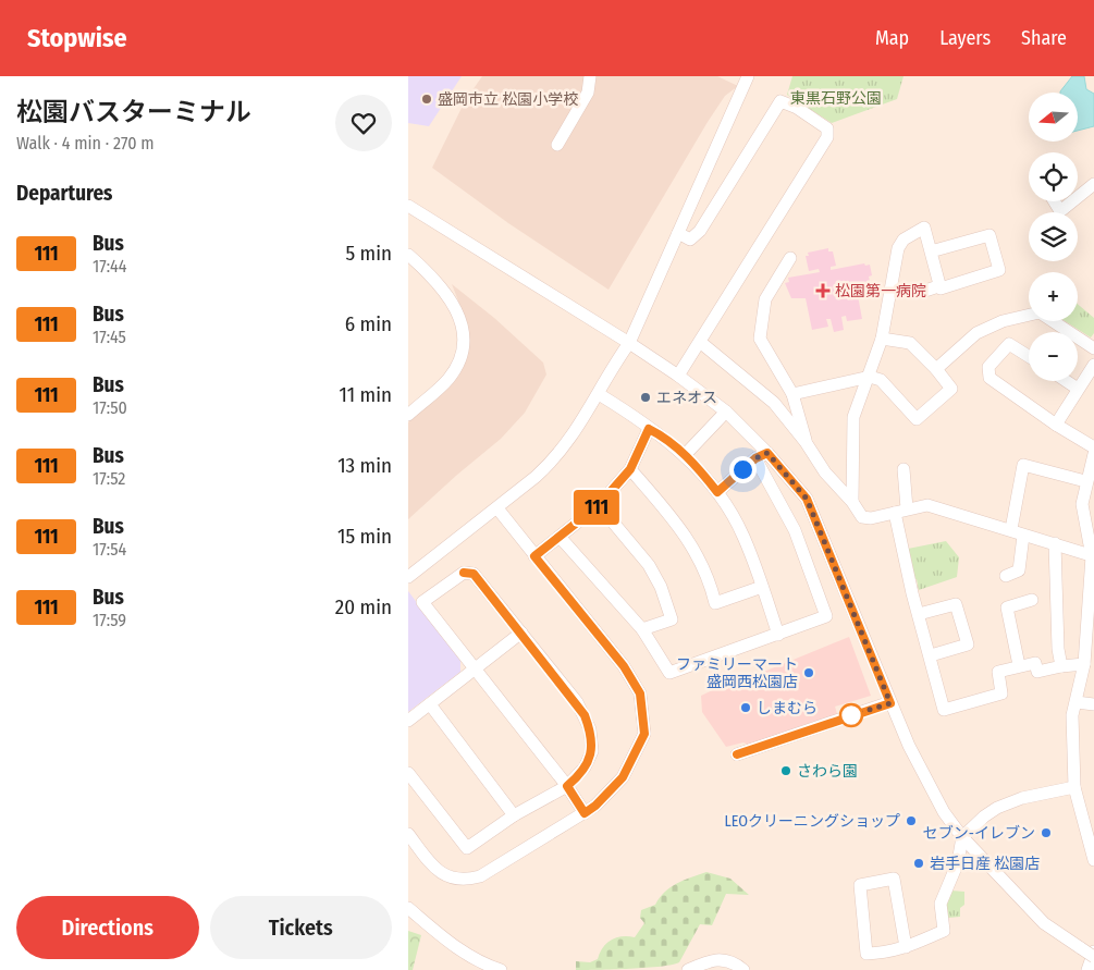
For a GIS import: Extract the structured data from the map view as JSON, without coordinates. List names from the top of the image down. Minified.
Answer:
{"parks":["東黒石野公園"],"places":{"other":["盛岡市立 松園小学校","エネオス","ファミリーマート 盛岡西松園店","しまむら","さわら園","LEOクリーニングショップ","セブン-イレブン","岩手日産 松園店"],"health":["松園第一病院"]},"lines":["bus line 111"],"north":"left","page":{"header":"Stopwise","nav":["Map","Layers","Share"],"heading":[["松園バスターミナル","Walk · 4 min · 270 m"],"Departures"],"on_map":"111","map_buttons":["+","−"],"list":[{"mark":"111","name":"Bus","note":"17:44","value":"5 min"},{"mark":"111","name":"Bus","note":"17:45","value":"6 min"},{"mark":"111","name":"Bus","note":"17:50","value":"11 min"},{"mark":"111","name":"Bus","note":"17:52","value":"13 min"},{"mark":"111","name":"Bus","note":"17:54","value":"15 min"},{"mark":"111","name":"Bus","note":"17:59","value":"20 min"}],"buttons":["Directions","Tickets"]}}
